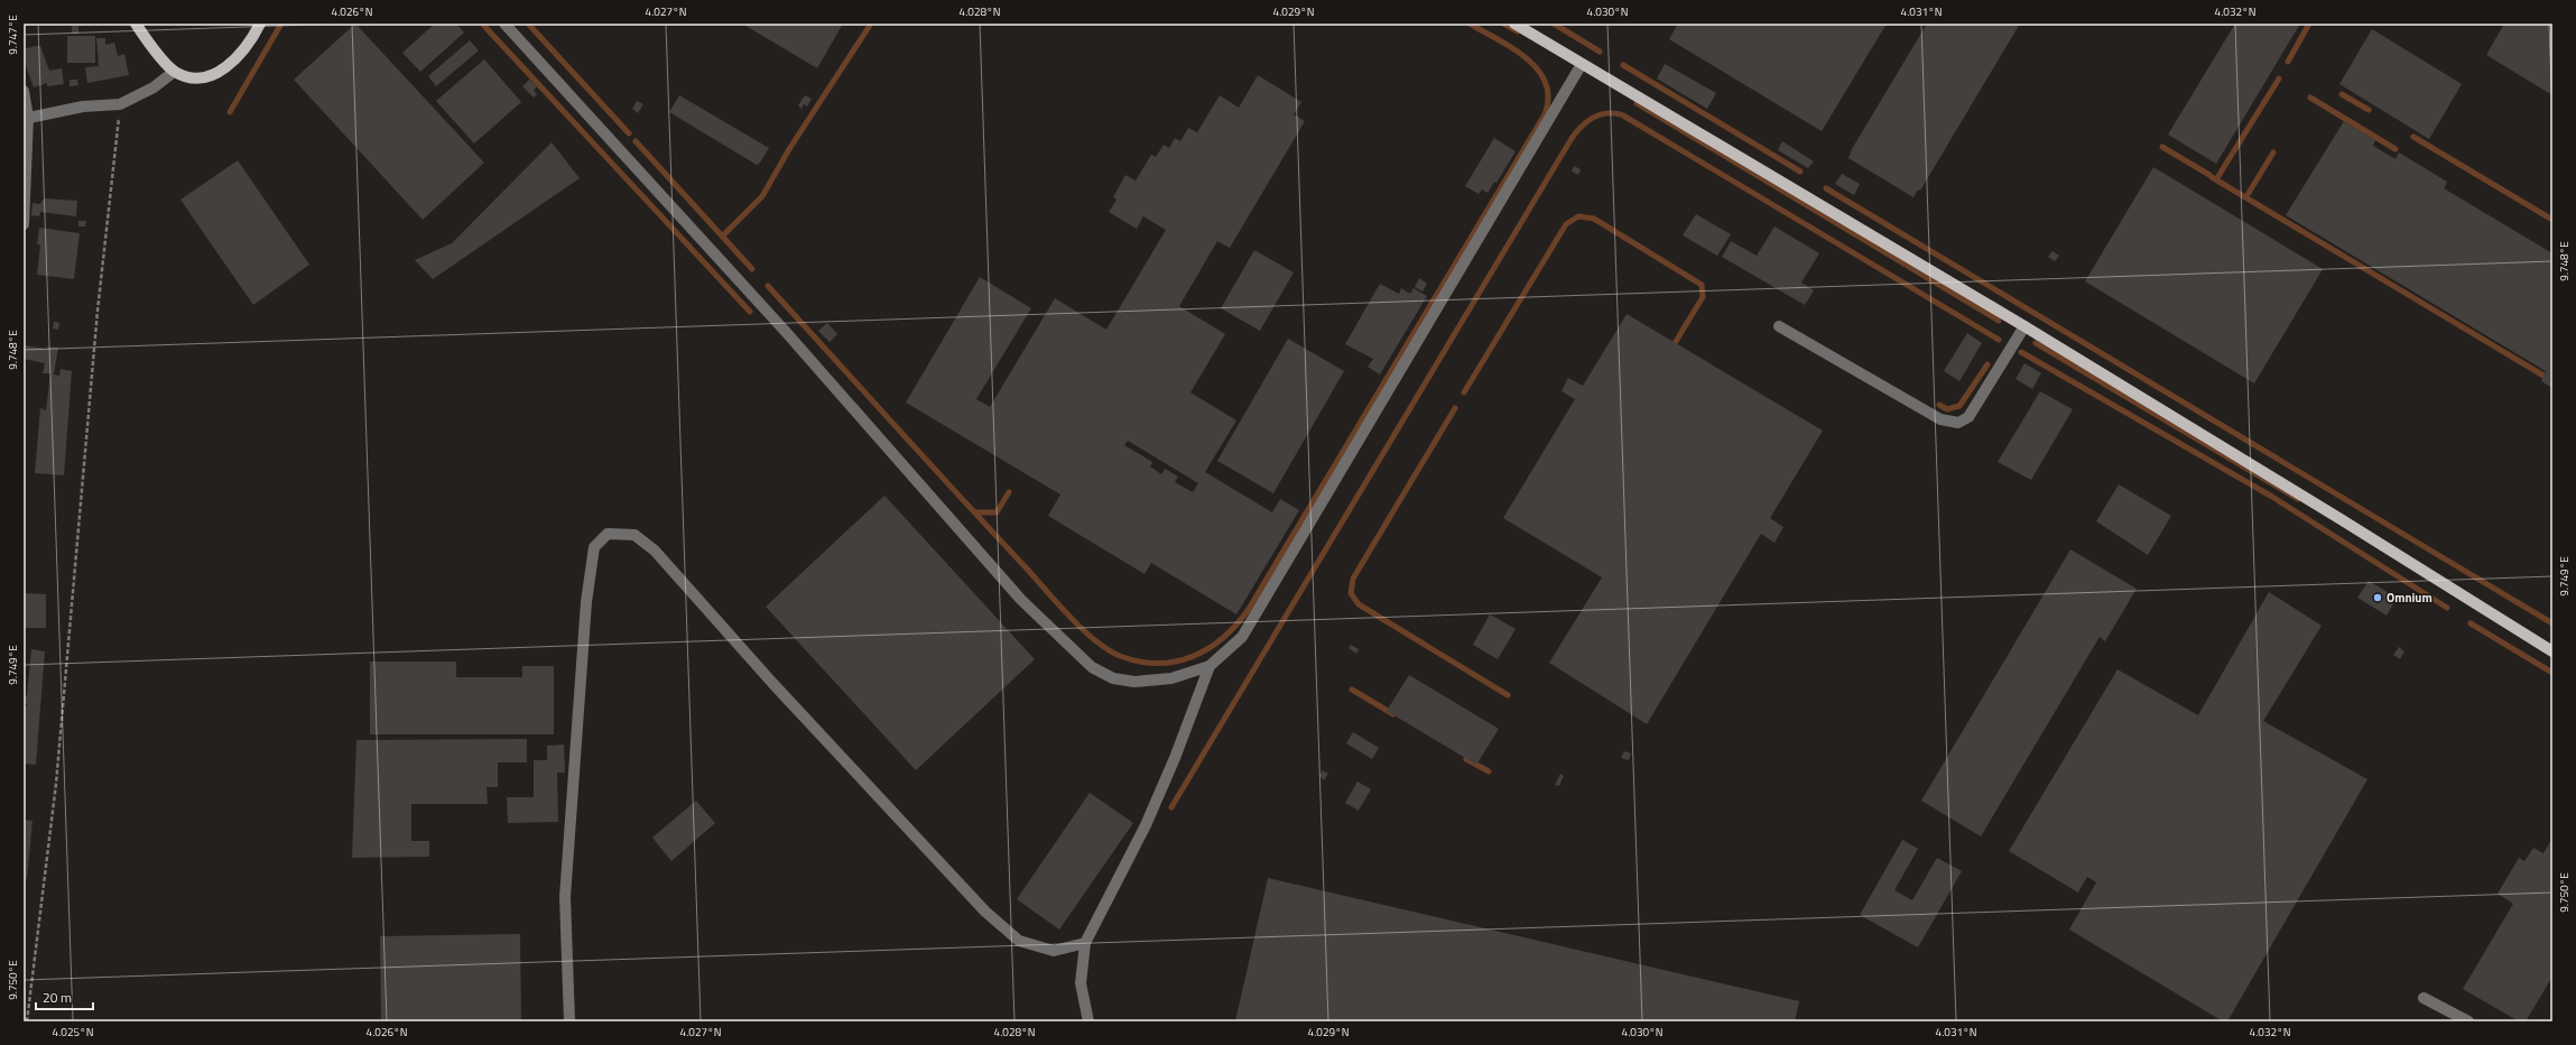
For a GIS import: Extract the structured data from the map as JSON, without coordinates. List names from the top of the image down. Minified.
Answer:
{"places":["Omnium"],"scale_bar":"20 m","coordinates":["4.026°N","4.027°N","4.028°N","4.029°N","4.030°N","4.031°N","4.032°N","9.747°E","9.748°E","9.749°E","9.750°E","4.025°N"]}
